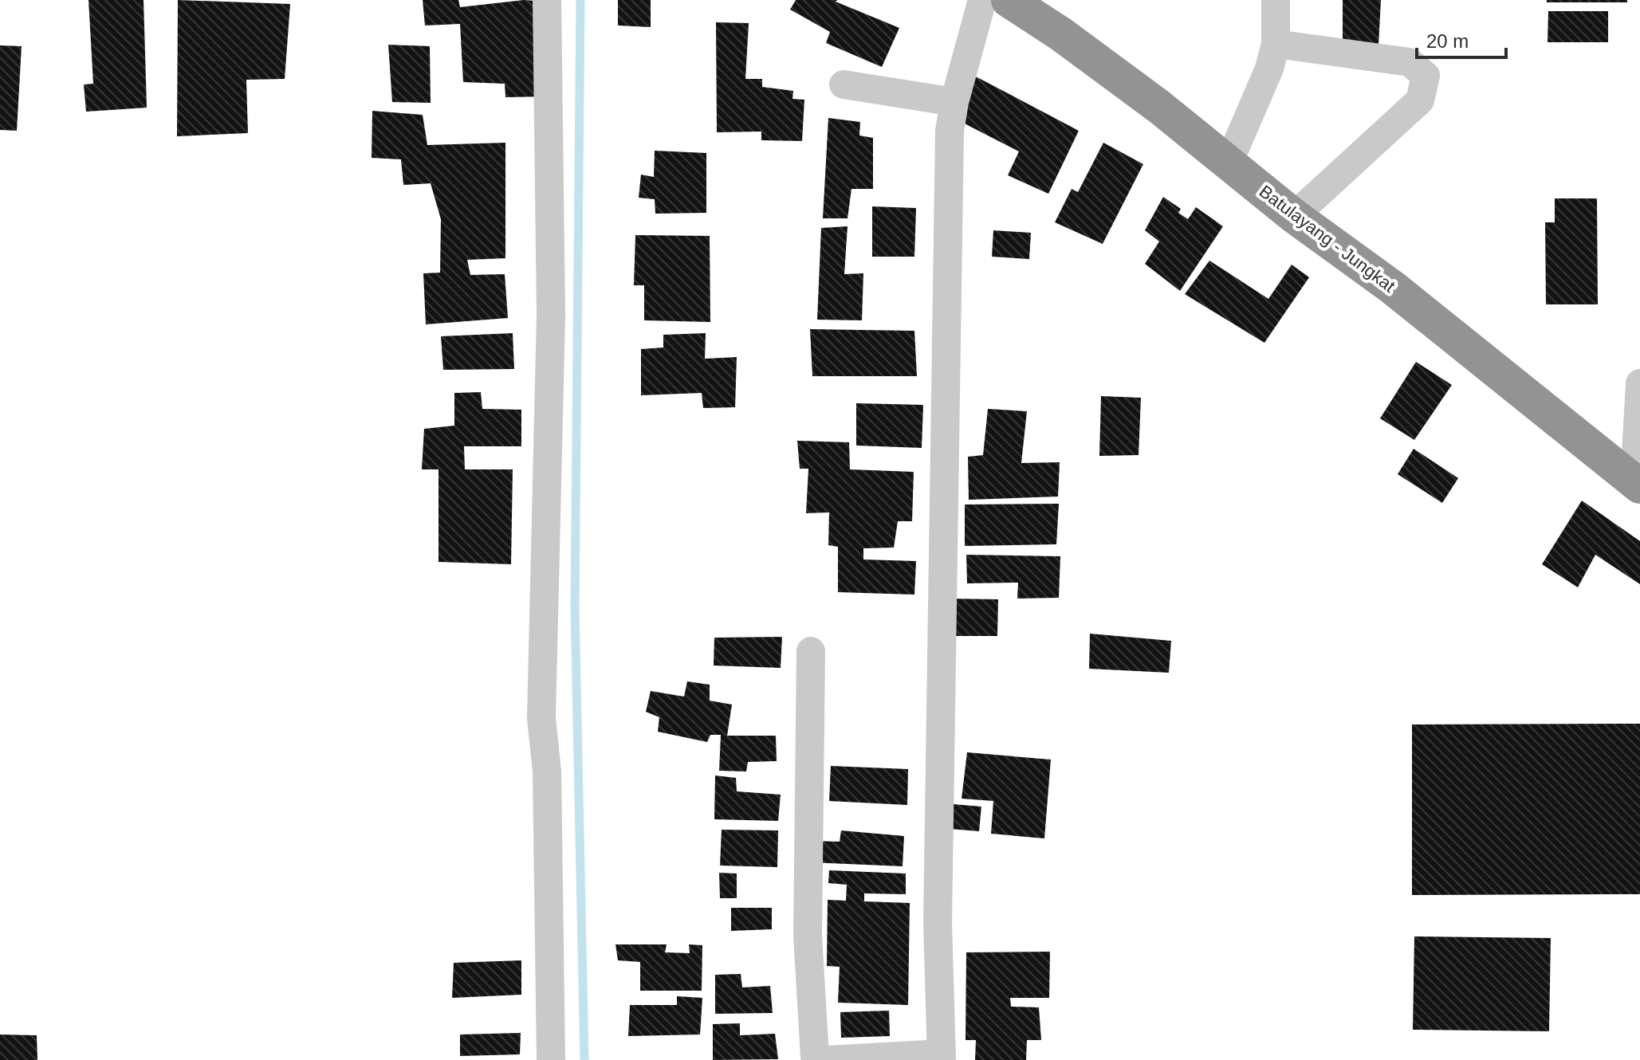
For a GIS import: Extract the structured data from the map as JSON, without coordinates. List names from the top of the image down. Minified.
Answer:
{"streets":{"highway":["Batulayang - Jungkat"]},"scale_bar":"20 m"}
